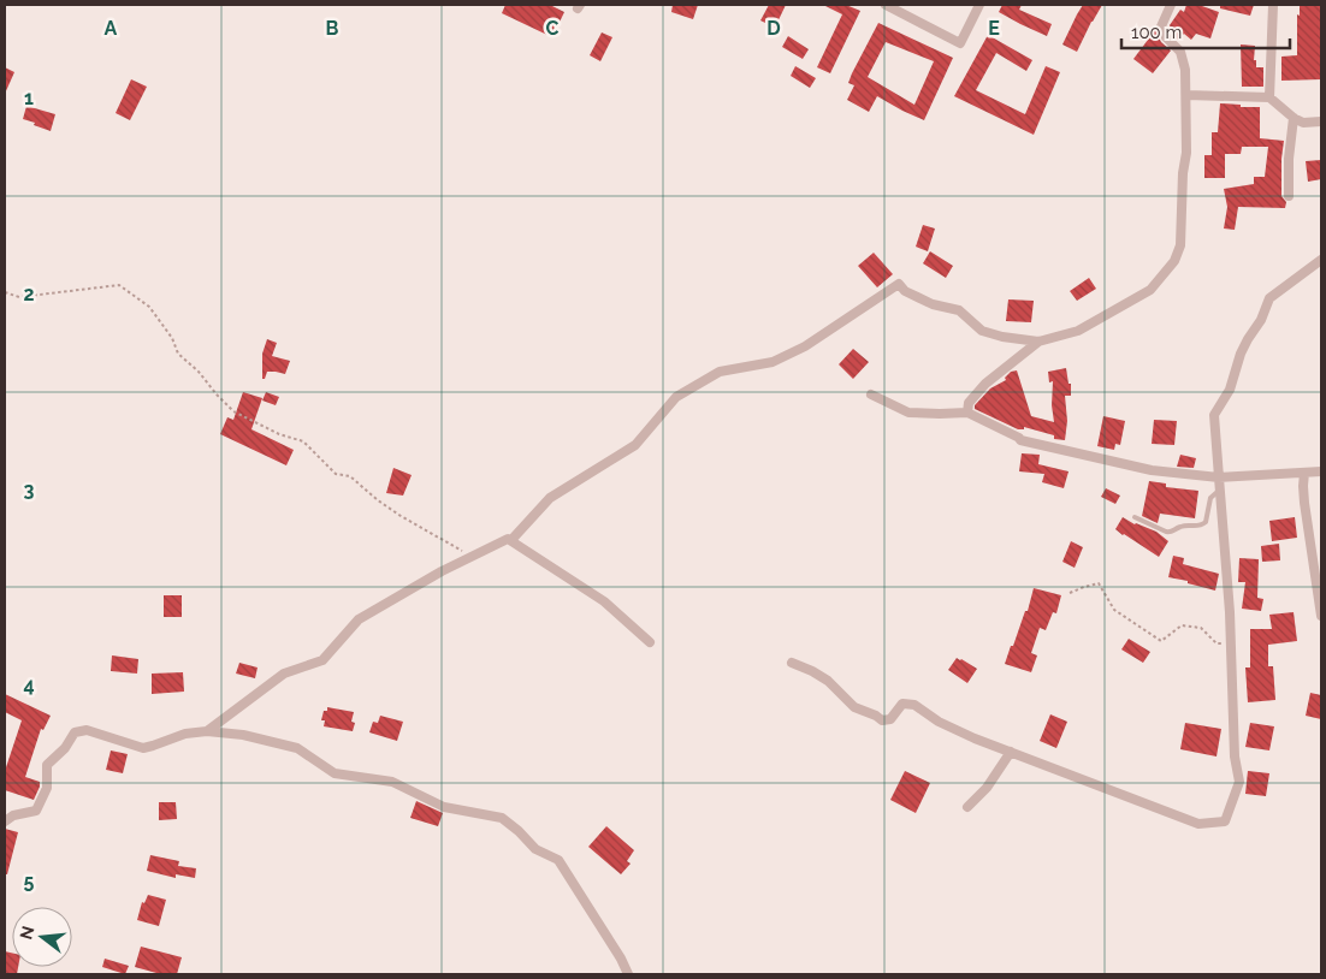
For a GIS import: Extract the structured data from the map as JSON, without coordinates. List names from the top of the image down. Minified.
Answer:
{"scale_bar":"100 m","north":"left","grid":{"columns":["A","B","C","D","E"],"rows":["1","2","3","4","5"]}}
